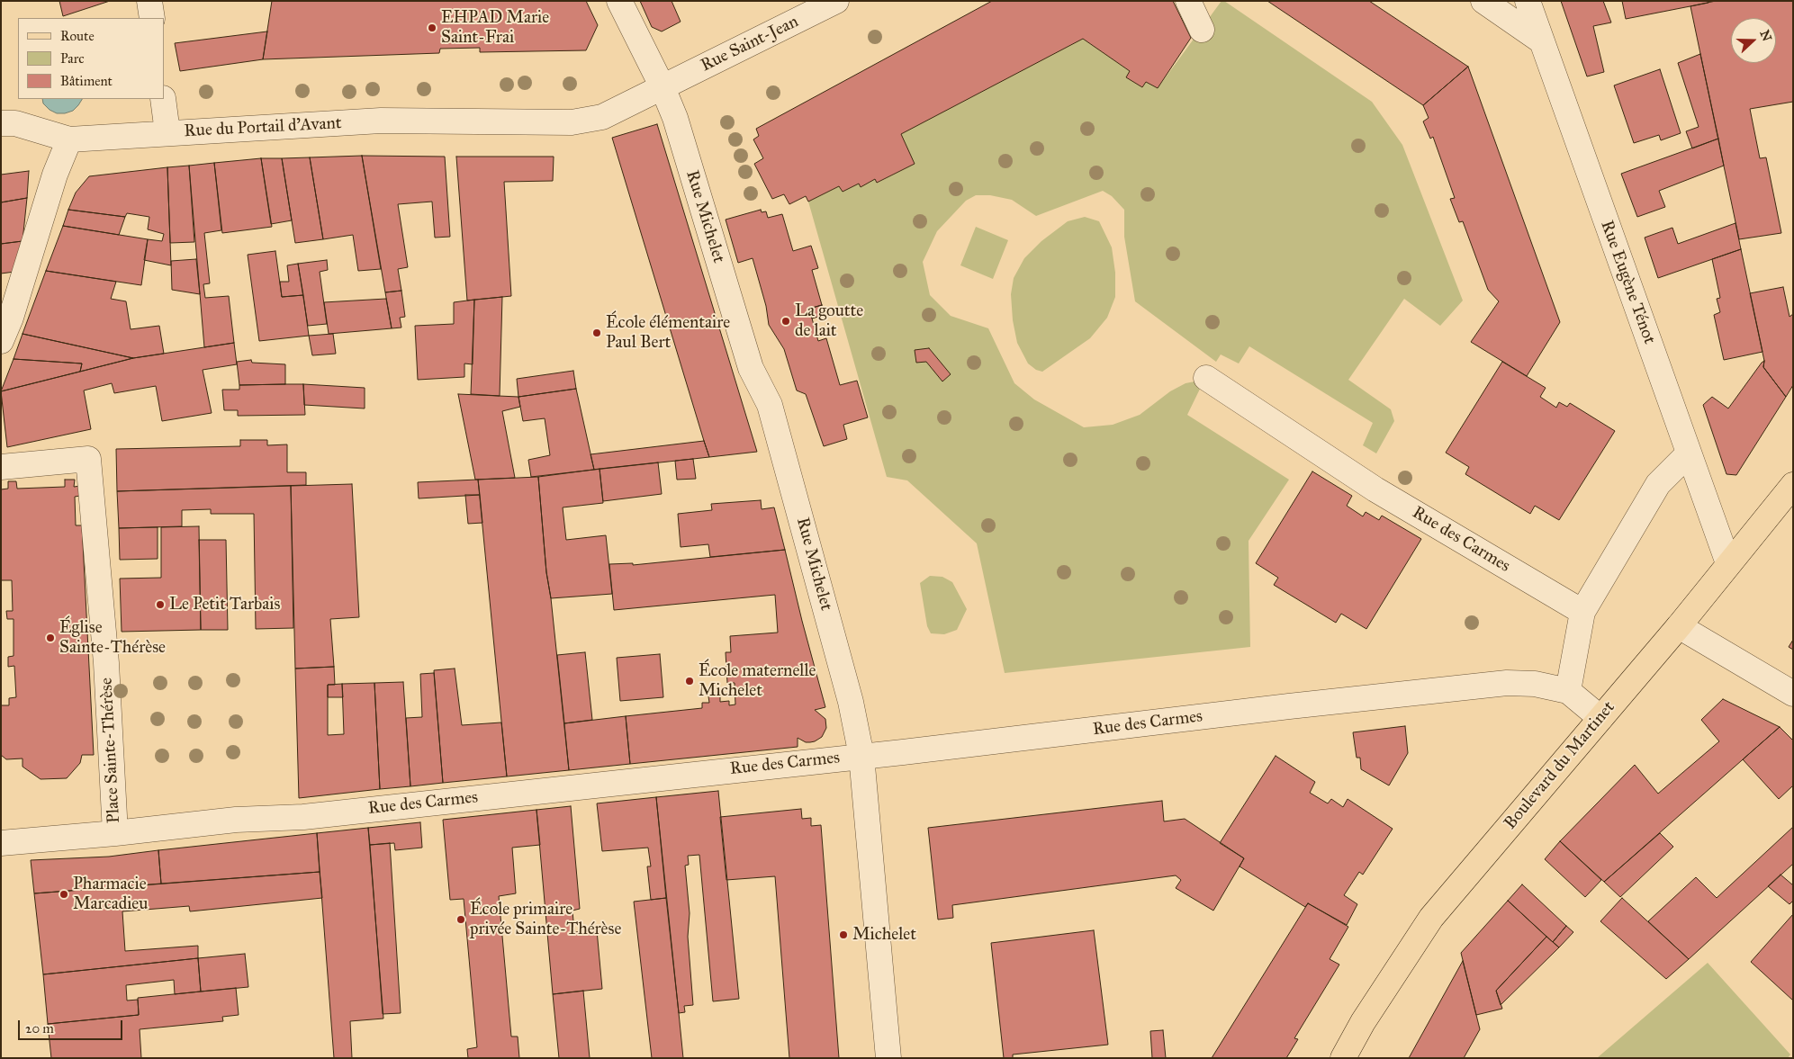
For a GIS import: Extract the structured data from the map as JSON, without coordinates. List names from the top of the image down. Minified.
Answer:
{"streets":{"main road":["Boulevard du Martinet"],"street":["Rue Saint-Jean","Rue du Portail d'Avant","Rue Michelet","Rue Eugène Ténot","Rue des Carmes","Place Sainte-Thérèse"]},"crossings":[["Rue Saint-Jean","Rue du Portail d'Avant"],["Rue Saint-Jean","Rue Michelet"],["Rue du Portail d'Avant","Rue Michelet"],["Rue Michelet","Rue des Carmes"],["Rue Eugène Ténot","Boulevard du Martinet"],["Rue des Carmes","Place Sainte-Thérèse"],["Rue des Carmes","Boulevard du Martinet"]],"places":["EHPAD Marie Saint-Frai","La goutte de lait","École élémentaire Paul Bert","Le Petit Tarbais","Église Sainte-Thérèse","École maternelle Michelet","Pharmacie Marcadieu","École primaire privée Sainte-Thérèse","Michelet"],"legend":["Route","Parc","Bâtiment"],"scale_bar":"20 m","north":"right"}
